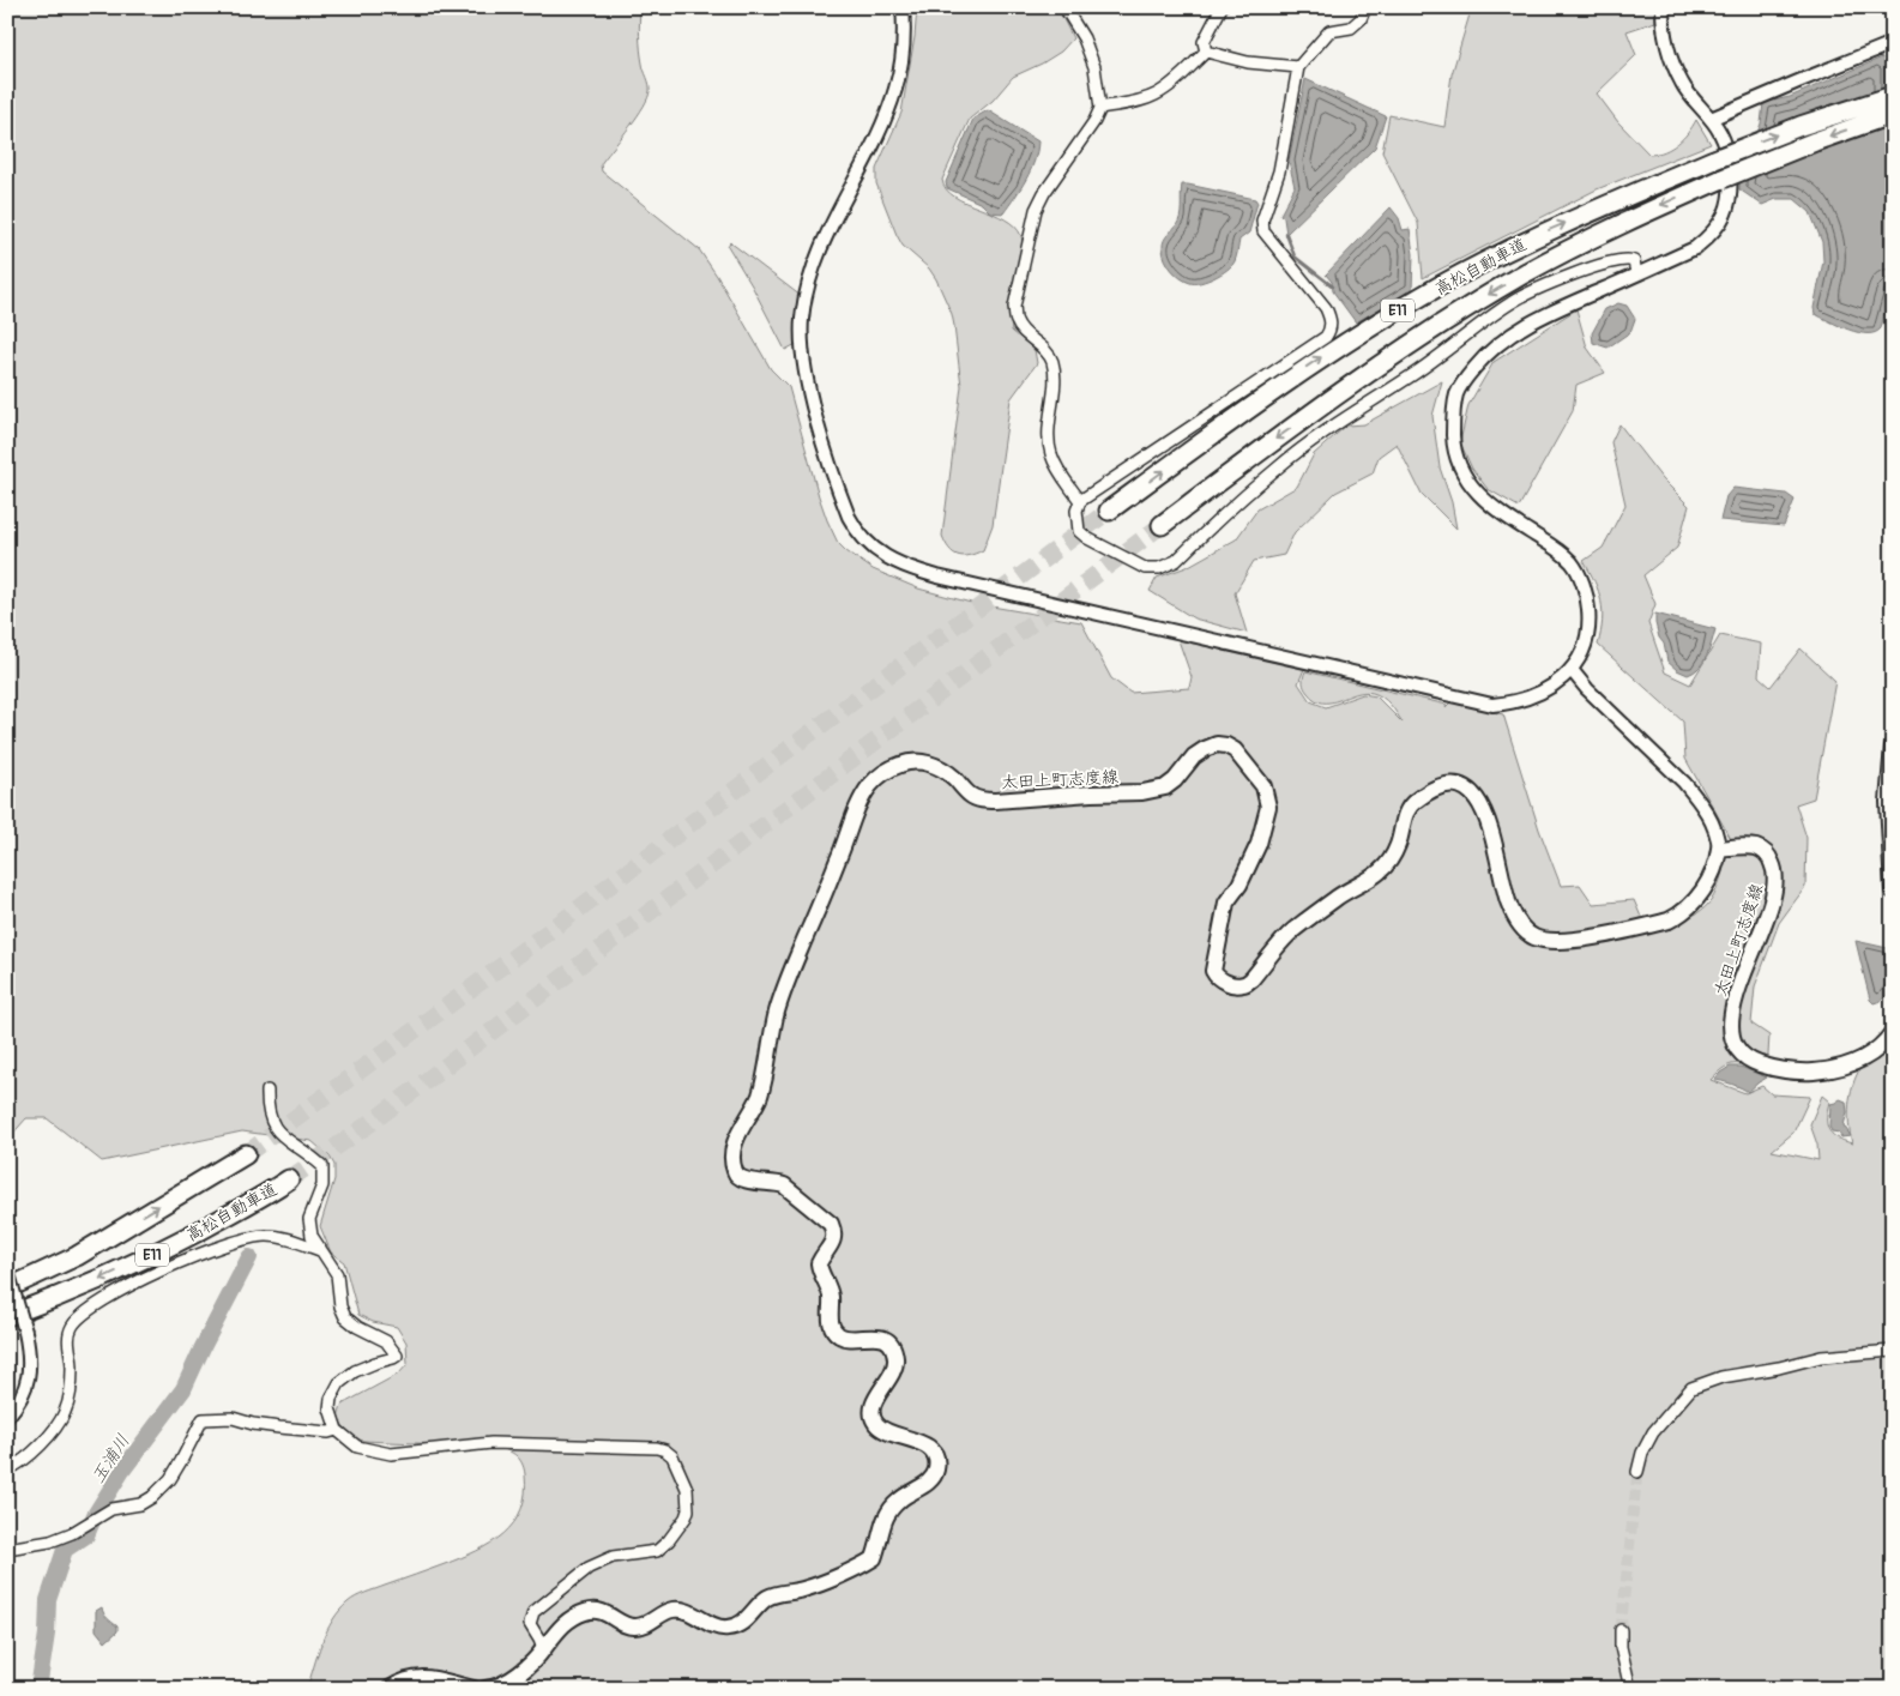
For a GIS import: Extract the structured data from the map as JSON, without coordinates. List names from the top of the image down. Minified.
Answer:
{"streets":{"highway":["高松自動車道","E11"],"main road":["太田上町志度線"]},"water":["玉浦川"]}
